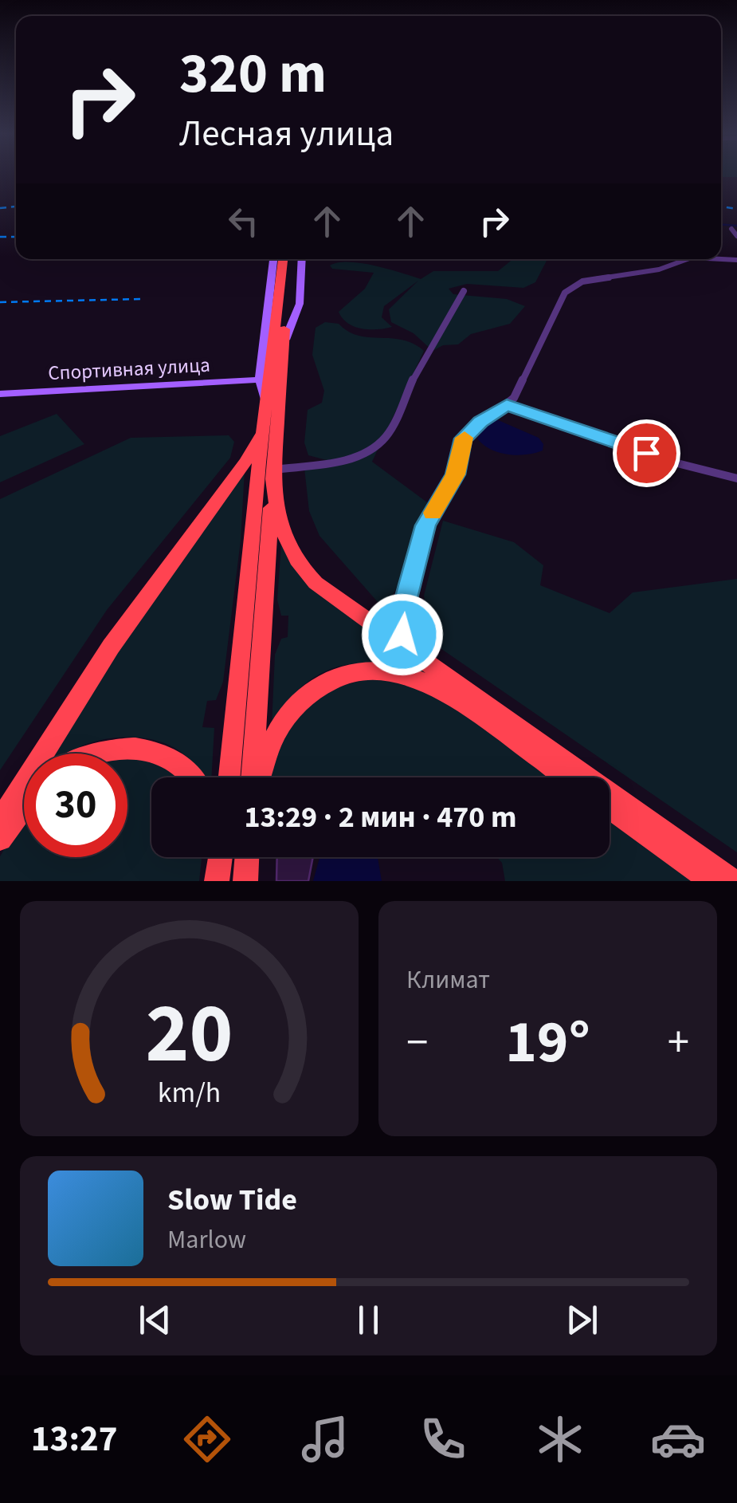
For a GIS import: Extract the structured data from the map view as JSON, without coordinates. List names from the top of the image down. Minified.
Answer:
{"streets":{"street":["Спортивная улица"]},"page":{"turn":["320 m","Лесная улица"],"limit":"30","trip":"13:29 · 2 мин · 470 m","tile":"Климат","heat":["−","19°","+"],"song":["Slow Tide","Marlow"],"tabs":"13:27","gauge":["20","km/h"]}}
